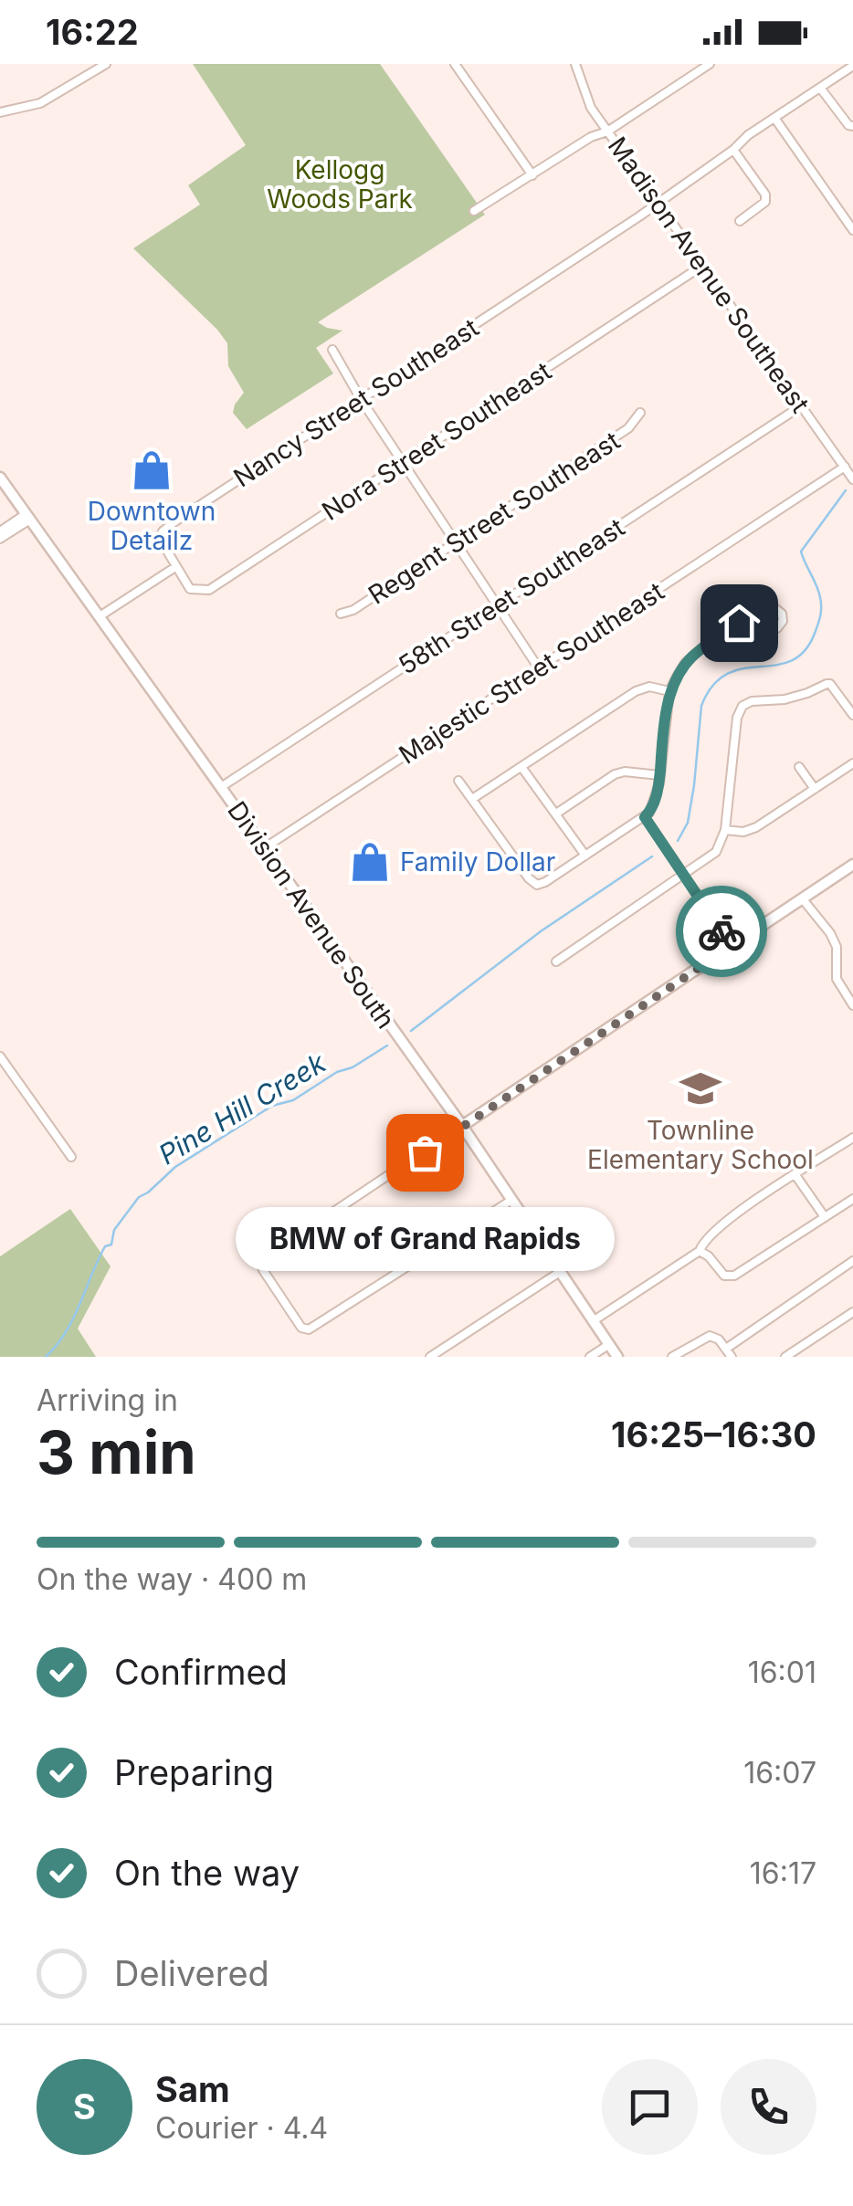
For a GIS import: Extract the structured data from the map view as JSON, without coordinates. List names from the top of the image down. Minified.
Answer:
{"streets":{"main road":["Division Avenue South"],"street":["Madison Avenue Southeast","Nancy Street Southeast","Nora Street Southeast","Regent Street Southeast","58th Street Southeast","Majestic Street Southeast"]},"crossings":[["Madison Avenue Southeast","Nancy Street Southeast"],["Madison Avenue Southeast","Nora Street Southeast"],["Madison Avenue Southeast","58th Street Southeast"],["Madison Avenue Southeast","Majestic Street Southeast"],["Nancy Street Southeast","Nora Street Southeast"],["58th Street Southeast","Division Avenue South"],["Majestic Street Southeast","Division Avenue South"]],"water":["Pine Hill Creek"],"parks":["Kellogg Woods Park"],"places":{"shop":["Downtown Detailz","Family Dollar"],"school or university":["Townline Elementary School"],"other":["BMW of Grand Rapids"]},"page":{"status":"16:22","bubble":"BMW of Grand Rapids","heading":["3 min","Arriving in","16:25–16:30"],"panel":["Sam","Courier · 4.4"],"bar":"On the way · 400 m","list":[["Confirmed","16:01"],["Preparing","16:07"],["On the way","16:17"],"Delivered"],"round":"S"}}
